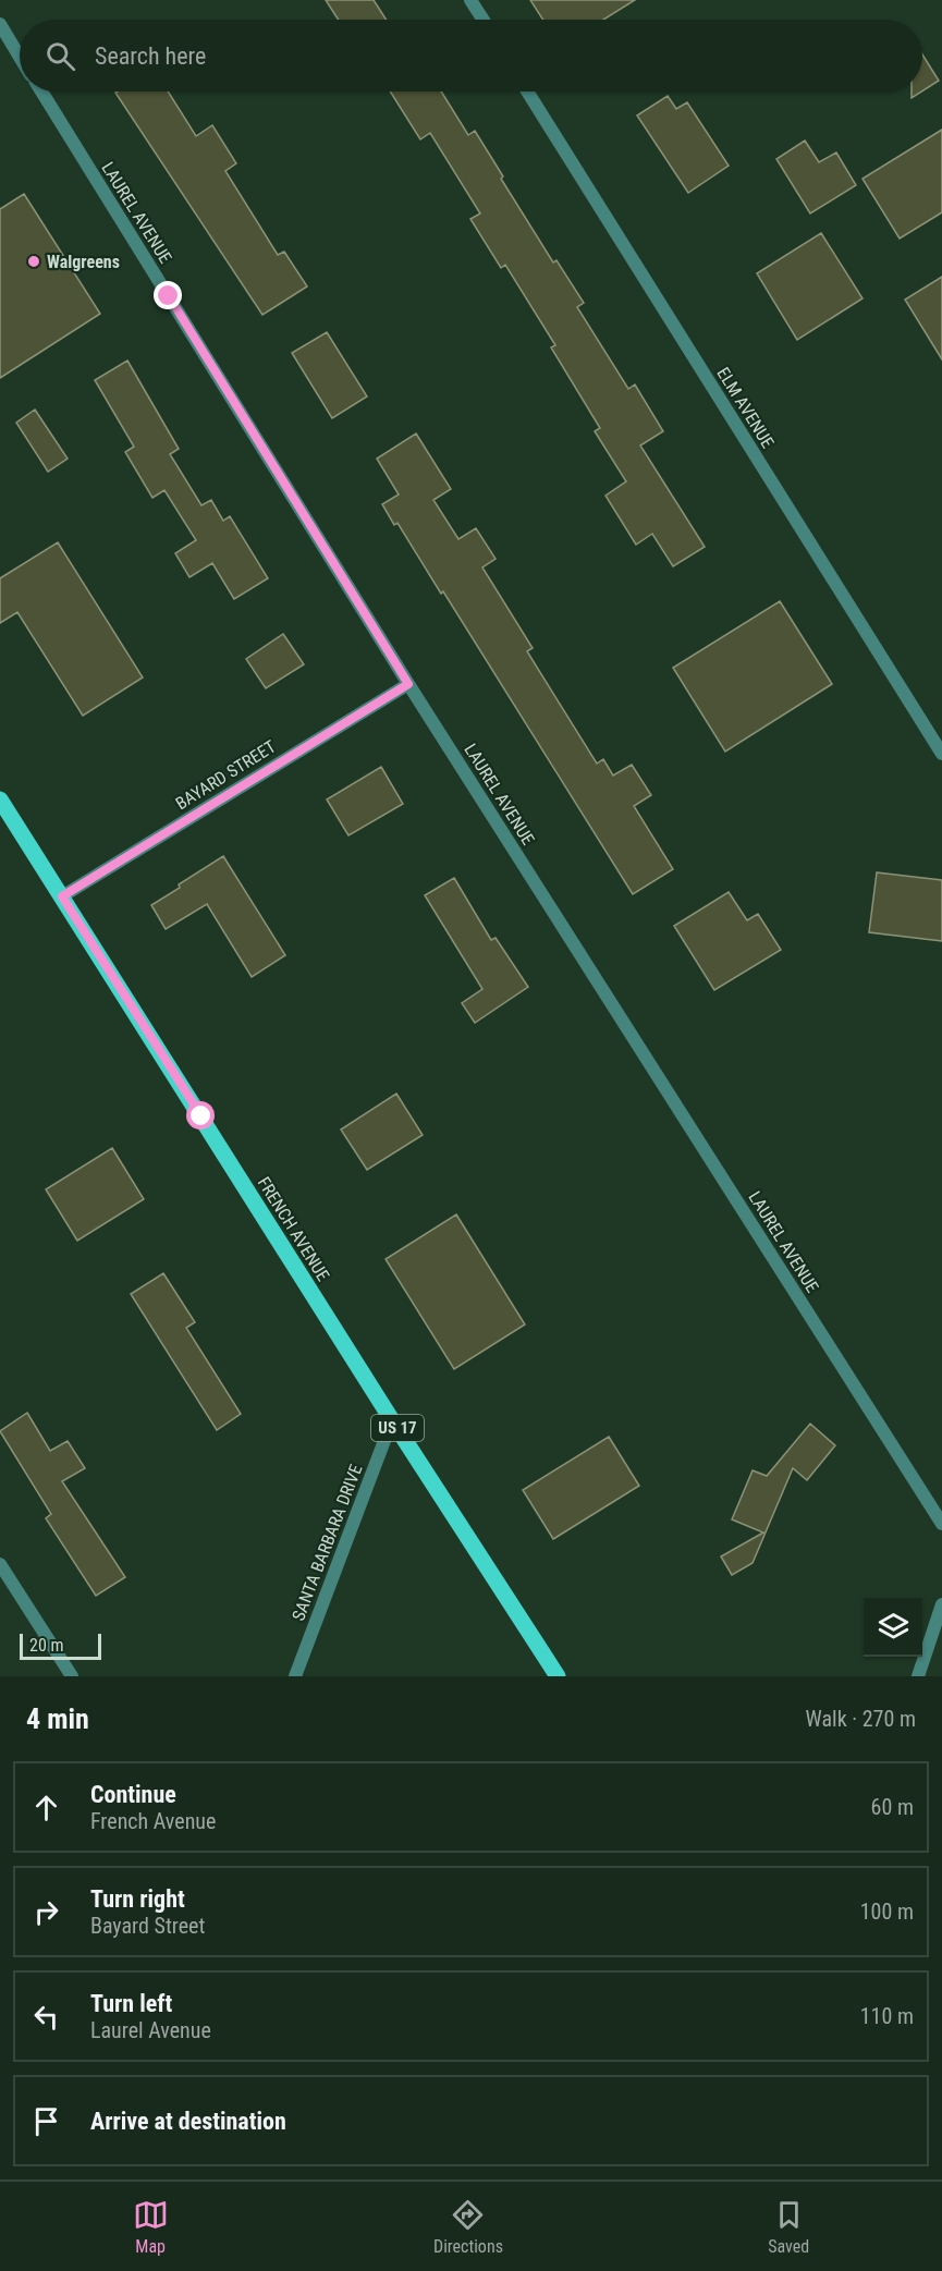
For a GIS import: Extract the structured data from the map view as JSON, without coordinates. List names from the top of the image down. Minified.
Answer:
{"streets":{"main road":["FRENCH AVENUE","US 17"],"street":["LAUREL AVENUE","ELM AVENUE","BAYARD STREET","SANTA BARBARA DRIVE"]},"crossings":[["LAUREL AVENUE","BAYARD STREET"],["BAYARD STREET","FRENCH AVENUE"],["FRENCH AVENUE","SANTA BARBARA DRIVE"]],"places":["Walgreens"],"scale_bar":"20 m","page":{"search":"Search here","scale":"20 m","heading":["4 min","Walk · 270 m"],"list":[["Continue","French Avenue","60 m"],["Turn right","Bayard Street","100 m"],["Turn left","Laurel Avenue","110 m"],"Arrive at destination"],"nav":["Map","Directions","Saved"]}}
